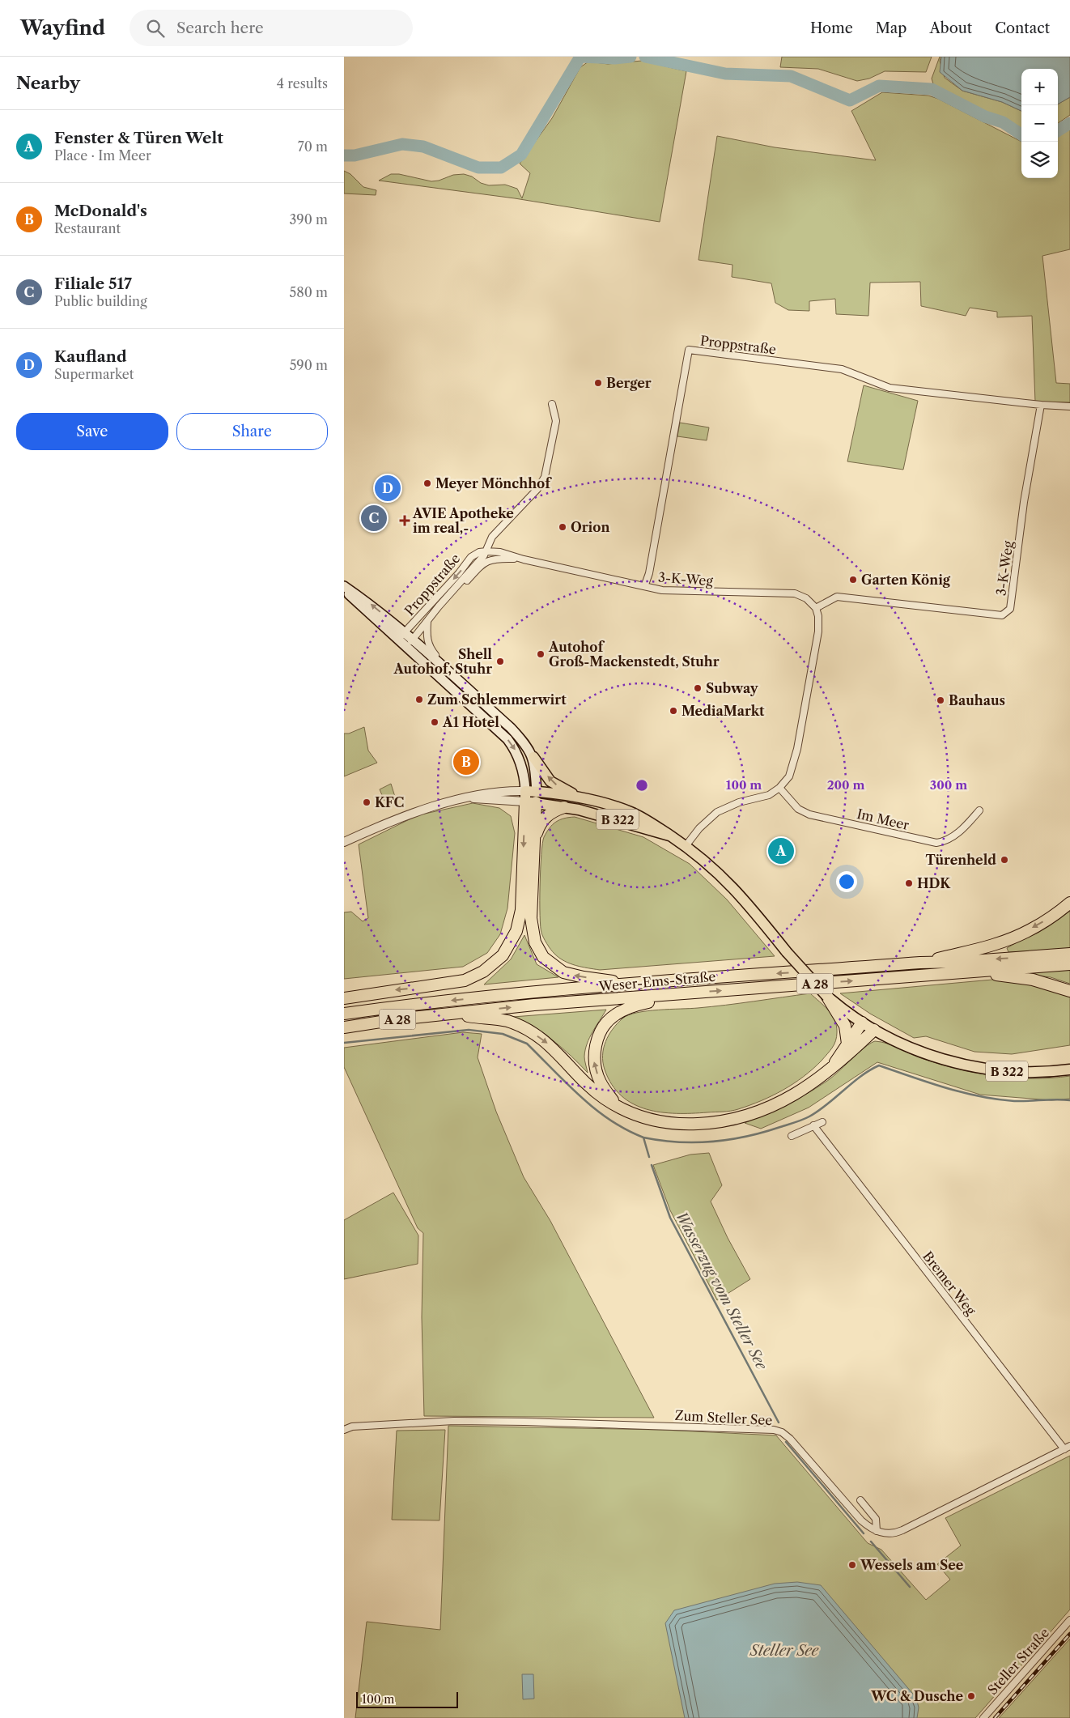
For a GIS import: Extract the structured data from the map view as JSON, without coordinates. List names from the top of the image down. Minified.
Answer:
{"streets":{"highway":["Weser-Ems-Straße","A 28"],"main road":["B 322"],"street":["Proppstraße","3-K-Weg","Im Meer","Bremer Weg","Zum Steller See","Steller Straße"]},"crossings":[["Proppstraße","3-K-Weg"]],"water":["Wasserzug vom Steller See","Steller See"],"places":{"other":["Berger","Meyer Mönchhof","Orion","Garten König","Autohof Groß-Mackenstedt, Stuhr","Shell Autohof, Stuhr","Subway","Zum Schlemmerwirt","Bauhaus","MediaMarkt","A1 Hotel","KFC","Türenheld","HDK","Wessels am See","WC & Dusche"],"health":["AVIE Apotheke im real,-"]},"scale_bar":"100 m","page":{"header":"Wayfind","search":"Search here","nav":["Home","Map","About","Contact"],"heading":["Nearby","4 results"],"map_buttons":["+","−"],"list":[{"mark":"A","name":"Fenster & Türen Welt","note":"Place · Im Meer","value":"70 m"},{"mark":"B","name":"McDonald's","note":"Restaurant","value":"390 m"},{"mark":"C","name":"Filiale 517","note":"Public building","value":"580 m"},{"mark":"D","name":"Kaufland","note":"Supermarket","value":"590 m"}],"buttons":["Save","Share"],"pins":["D","C","B","A"],"scale":"100 m"},"rings":["100 m","200 m","300 m"]}
